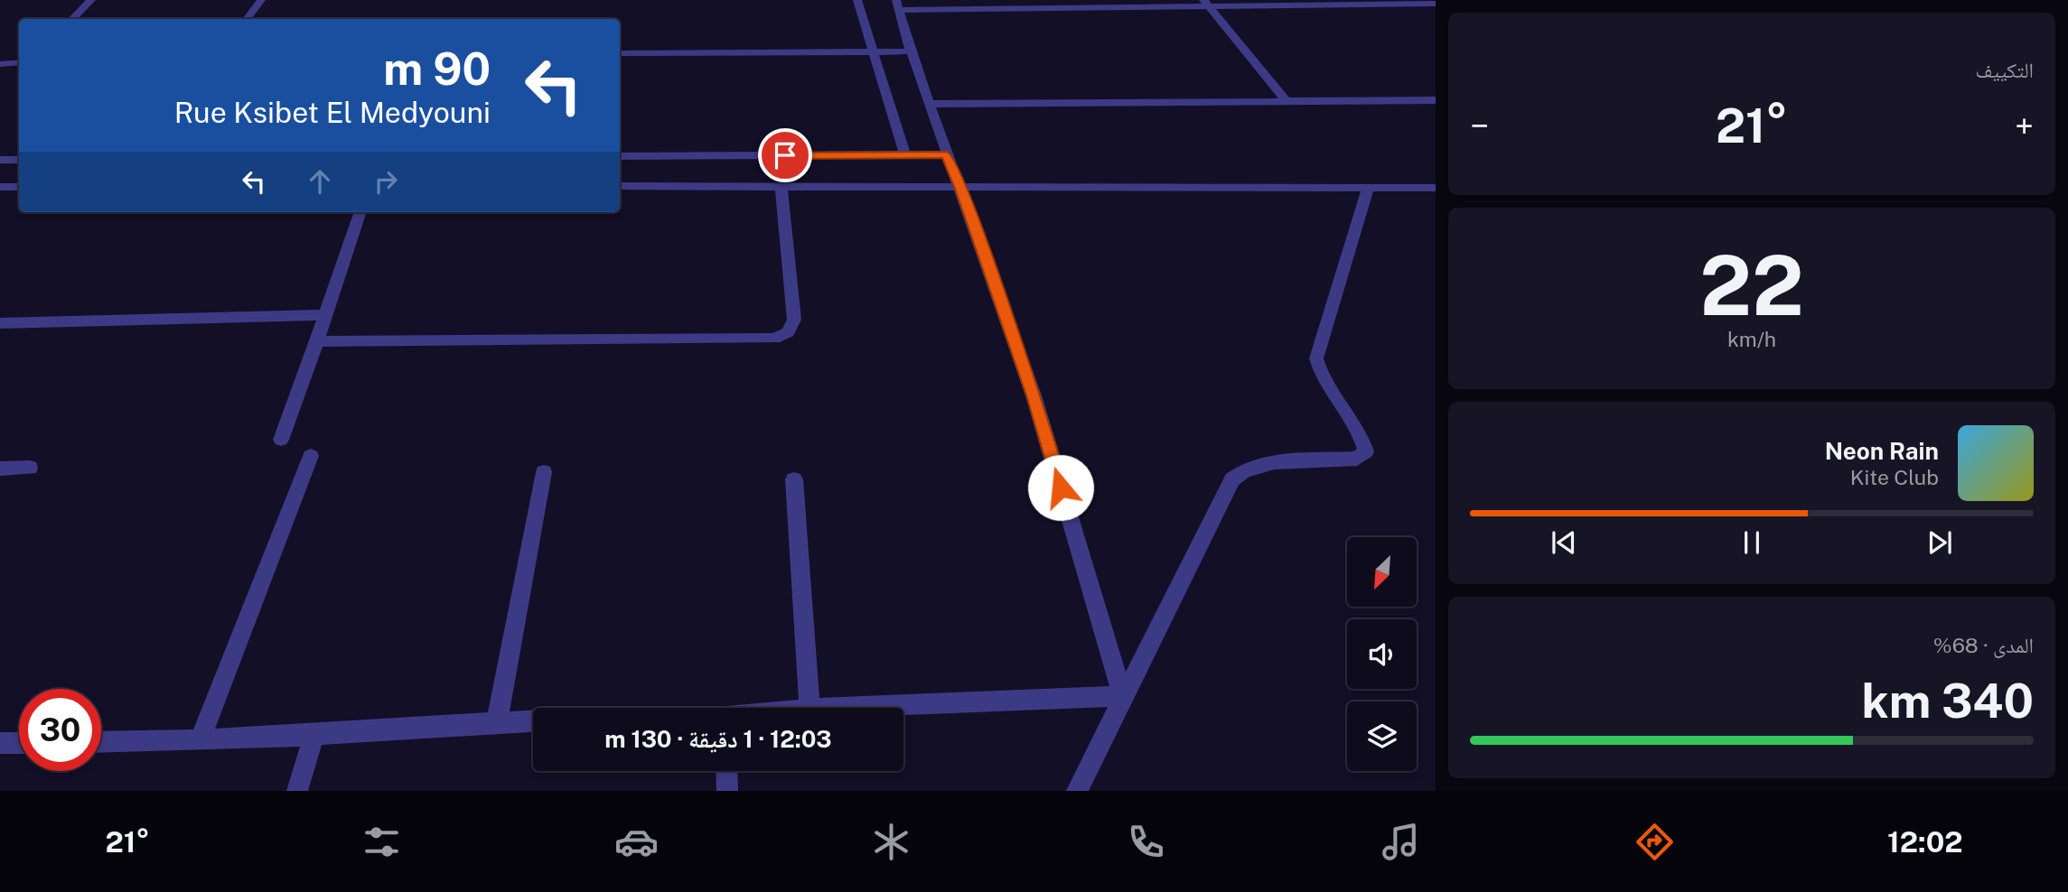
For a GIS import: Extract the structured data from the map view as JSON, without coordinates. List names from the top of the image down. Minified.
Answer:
{"north":"bottom left","page":{"tile":["التكييف",["22","km/h"],["المدى · 68%","340 km"]],"turn":["90 m","Rue Ksibet El Medyouni"],"heat":["−","21°","+"],"song":["Neon Rain","Kite Club"],"limit":"30","trip":"12:03 · 1 دقيقة · 130 m","tabs":["12:02","21°"]}}
